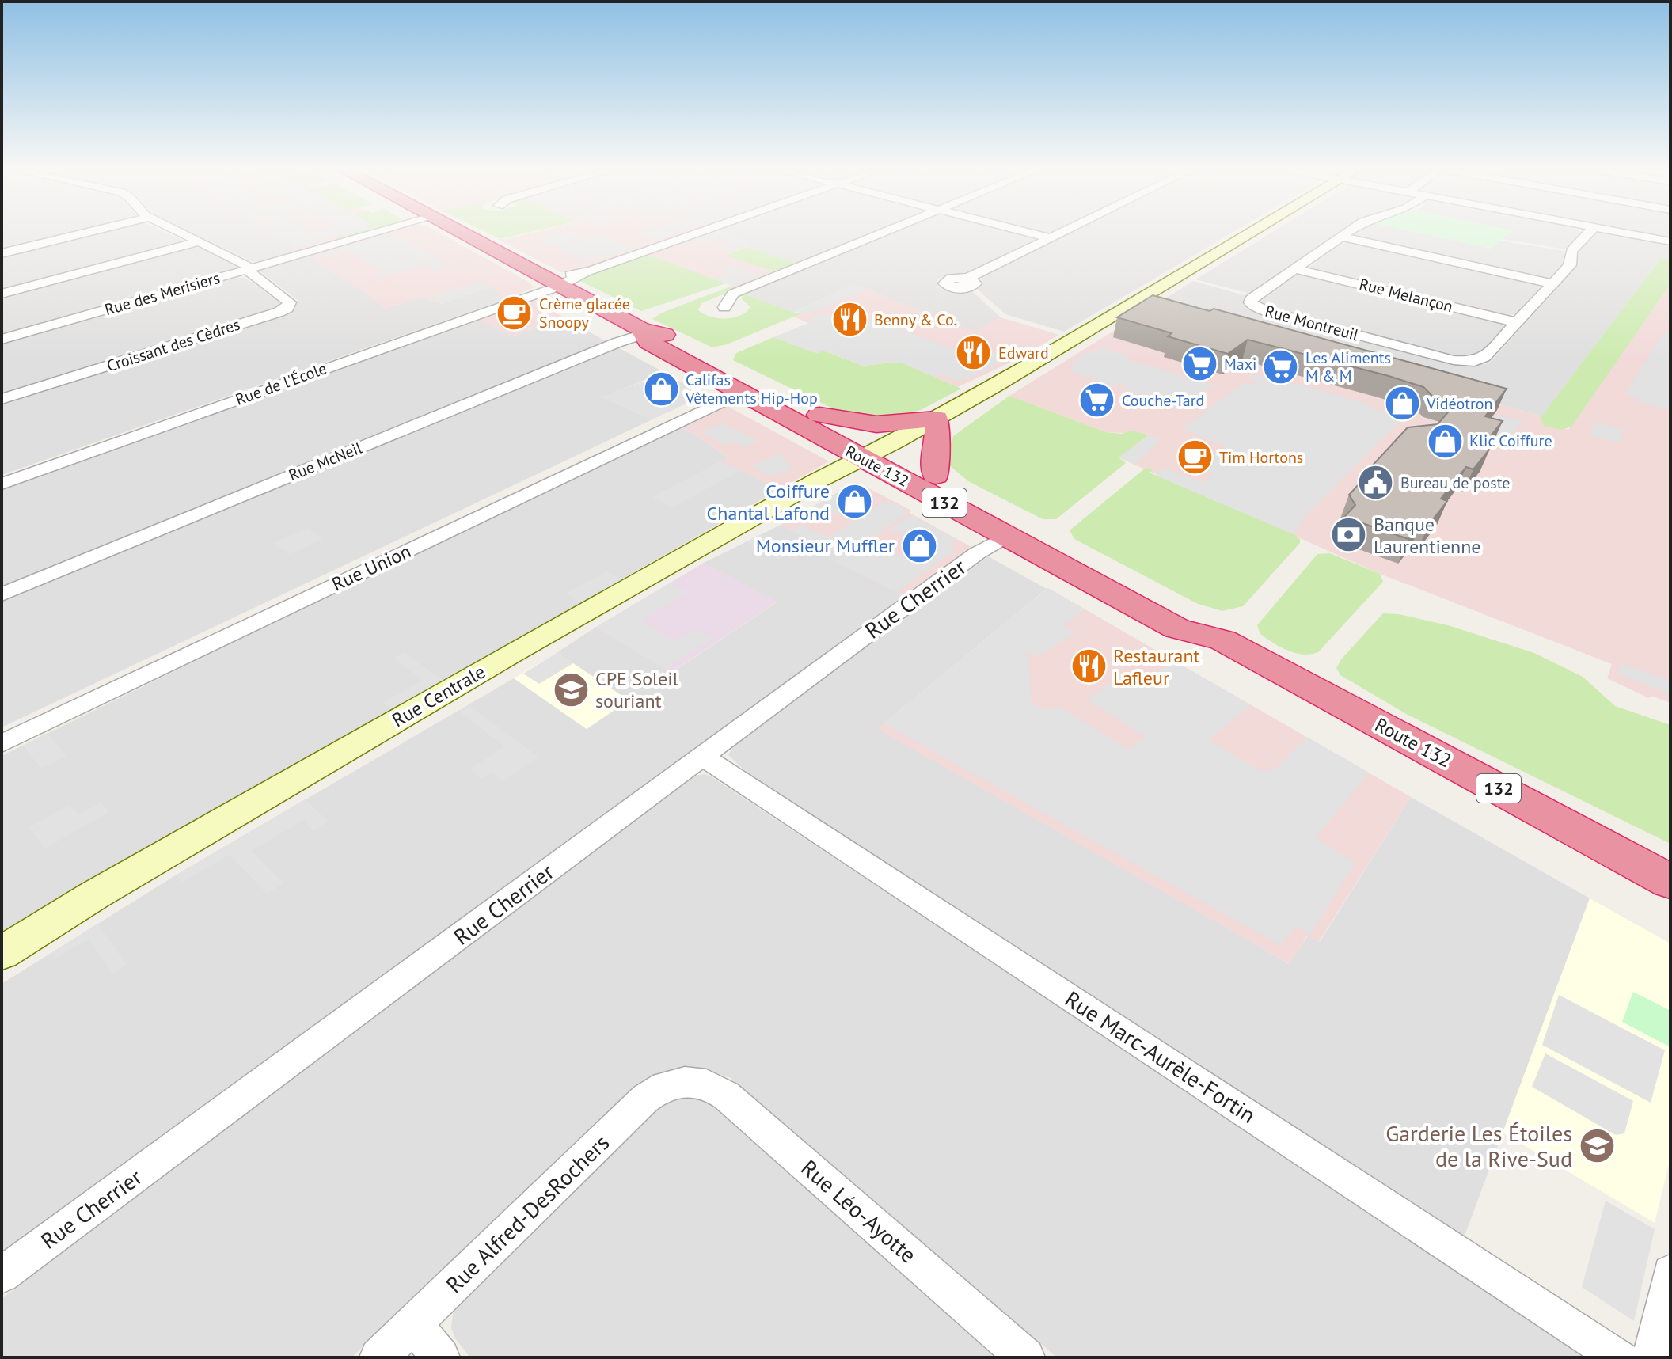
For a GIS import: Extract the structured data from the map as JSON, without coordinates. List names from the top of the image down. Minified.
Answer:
{"streets":{"highway":["Route 132","132"],"street":["Rue des Merisiers","Rue Melançon","Rue Montreuil","Croissant des Cèdres","Rue de l'École","Rue McNeil","Rue Union","Rue Cherrier","Rue Centrale","Rue Marc-Aurèle-Fortin","Rue Léo-Ayotte","Rue Alfred-DesRochers"]},"crossings":[["Rue des Merisiers","Croissant des Cèdres"],["Rue Melançon","Rue Montreuil"],["Rue de l'École","Route 132"],["Rue McNeil","Route 132"],["Route 132","Rue Union"],["Route 132","Rue Cherrier"],["Route 132","Rue Centrale"],["Rue Cherrier","Rue Marc-Aurèle-Fortin"],["Rue Léo-Ayotte","Rue Alfred-DesRochers"]],"places":{"cafe":["Crème glacée Snoopy","Tim Hortons"],"restaurant":["Benny & Co.","Edward","Restaurant Lafleur"],"supermarket":["Maxi","Les Aliments M & M","Couche-Tard"],"shop":["Califas Vêtements Hip-Hop","Vidéotron","Klic Coiffure","Coiffure Chantal Lafond","Monsieur Muffler"],"public building":["Bureau de poste"],"bank":["Banque Laurentienne"],"school or university":["CPE Soleil souriant","Garderie Les Étoiles de la Rive-Sud"]}}
